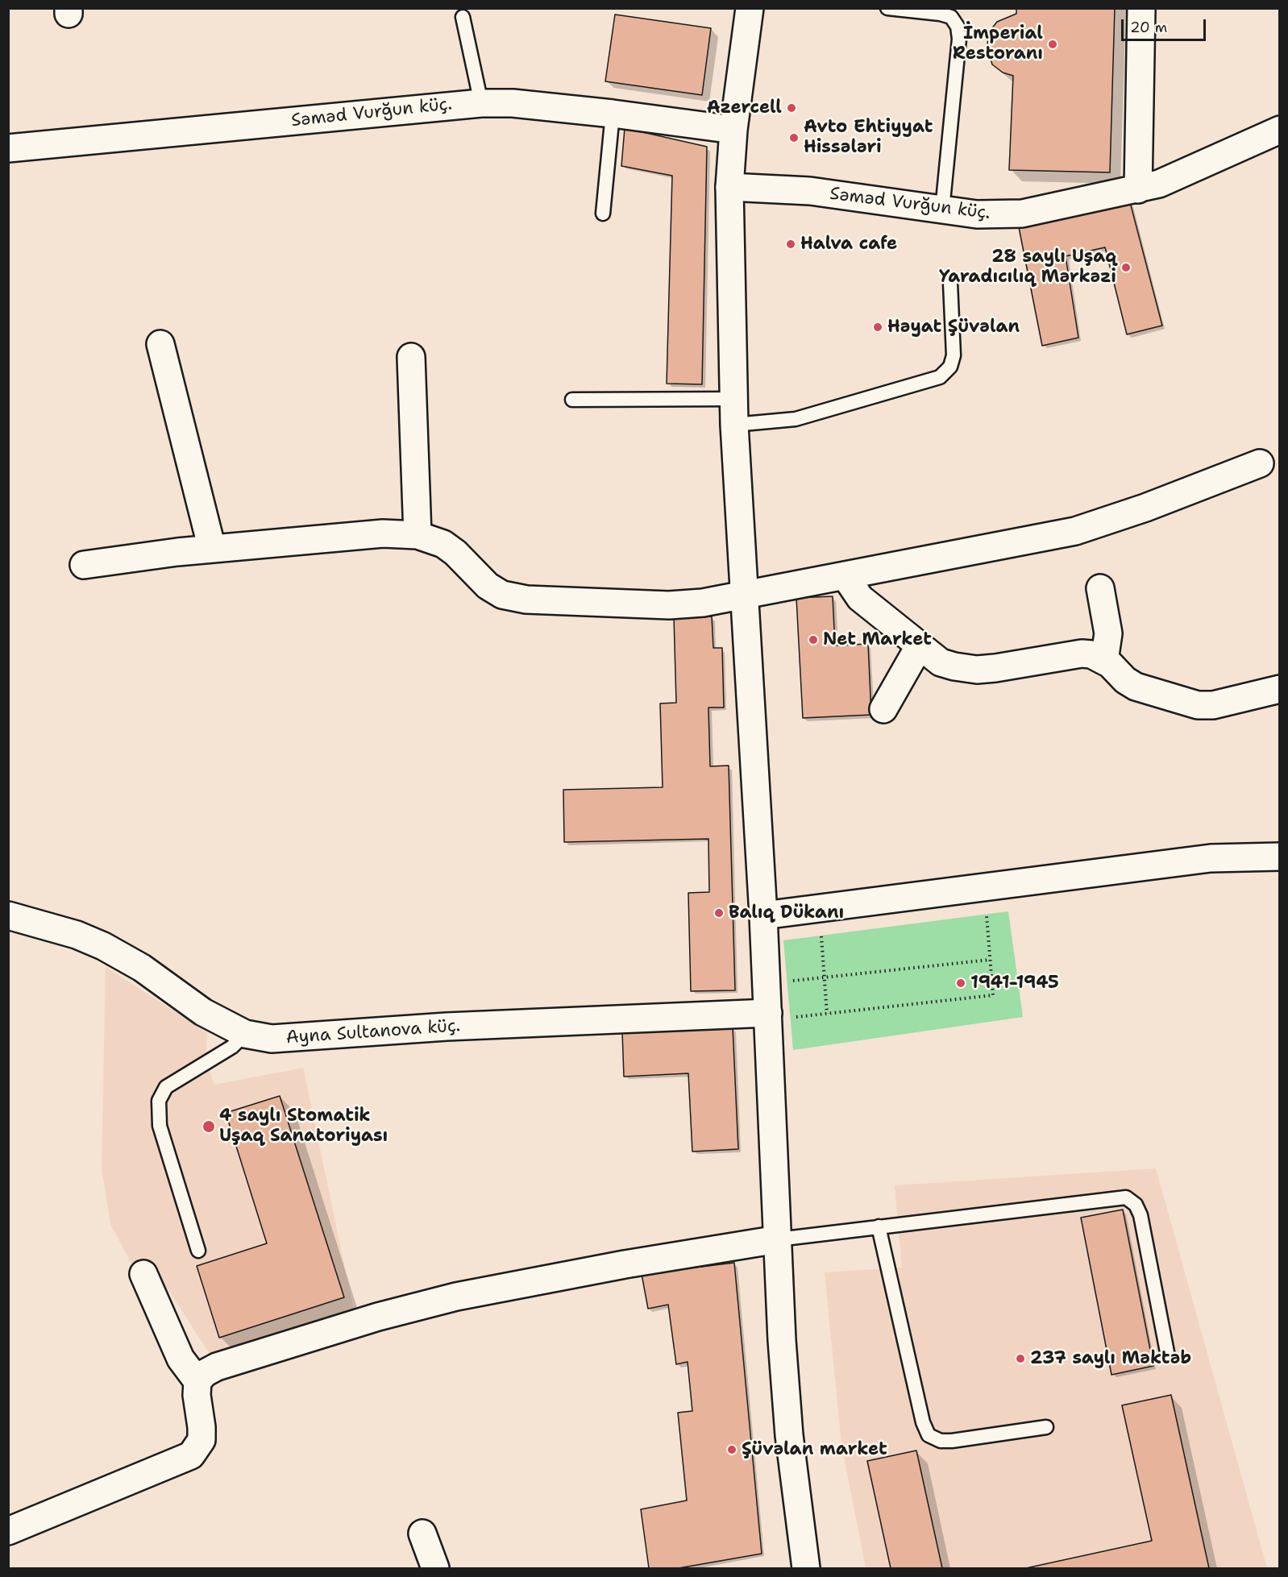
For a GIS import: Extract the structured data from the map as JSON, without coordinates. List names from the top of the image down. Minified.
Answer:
{"streets":{"street":["Səməd Vurğun küç.","Ayna Sultanova küç."]},"places":["İmperial Restoranı","Azercell","Avto Ehtiyyat Hissələri","Halva cafe","28 saylı Uşaq Yaradıcılıq Mərkəzi","Həyat Şüvəlan","Net Market","Balıq Dükanı","1941-1945","4 saylı Stomatik Uşaq Sanatoriyası","237 saylı Məktəb","Şüvəlan market"],"scale_bar":"20 m"}
